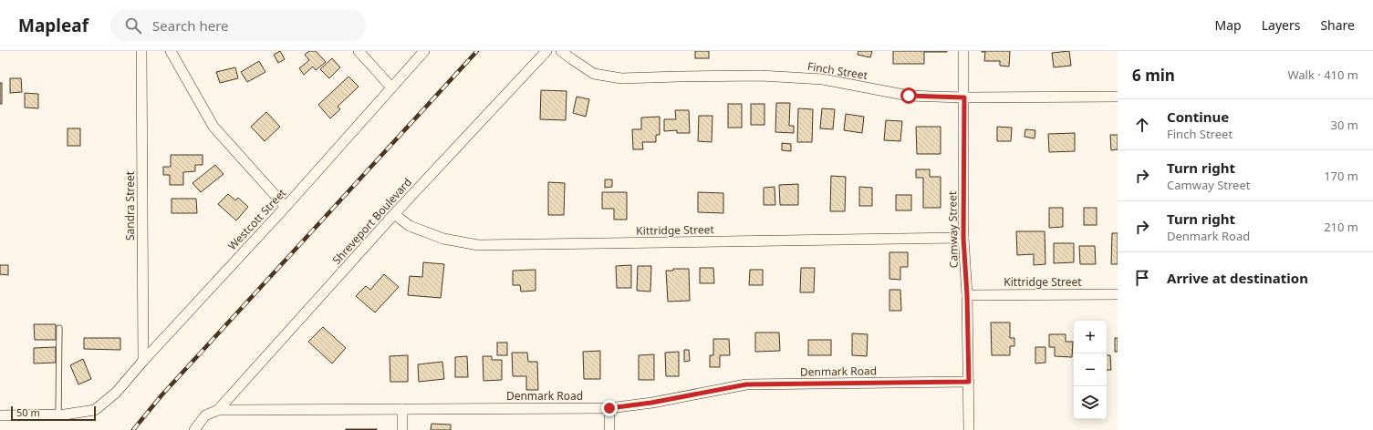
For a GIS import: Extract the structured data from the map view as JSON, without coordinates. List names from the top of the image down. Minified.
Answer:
{"streets":{"street":["Finch Street","Sandra Street","Westcott Street","Shreveport Boulevard","Camway Street","Kittridge Street","Denmark Road"]},"crossings":[["Finch Street","Camway Street"],["Sandra Street","Westcott Street"],["Shreveport Boulevard","Kittridge Street"],["Shreveport Boulevard","Denmark Road"],["Camway Street","Kittridge Street"],["Camway Street","Denmark Road"]],"scale_bar":"50 m","page":{"header":"Mapleaf","search":"Search here","nav":["Map","Layers","Share"],"heading":["6 min","Walk · 410 m"],"list":[["Continue","Finch Street","30 m"],["Turn right","Camway Street","170 m"],["Turn right","Denmark Road","210 m"],"Arrive at destination"],"map_buttons":["+","−"],"scale":"50 m"}}
